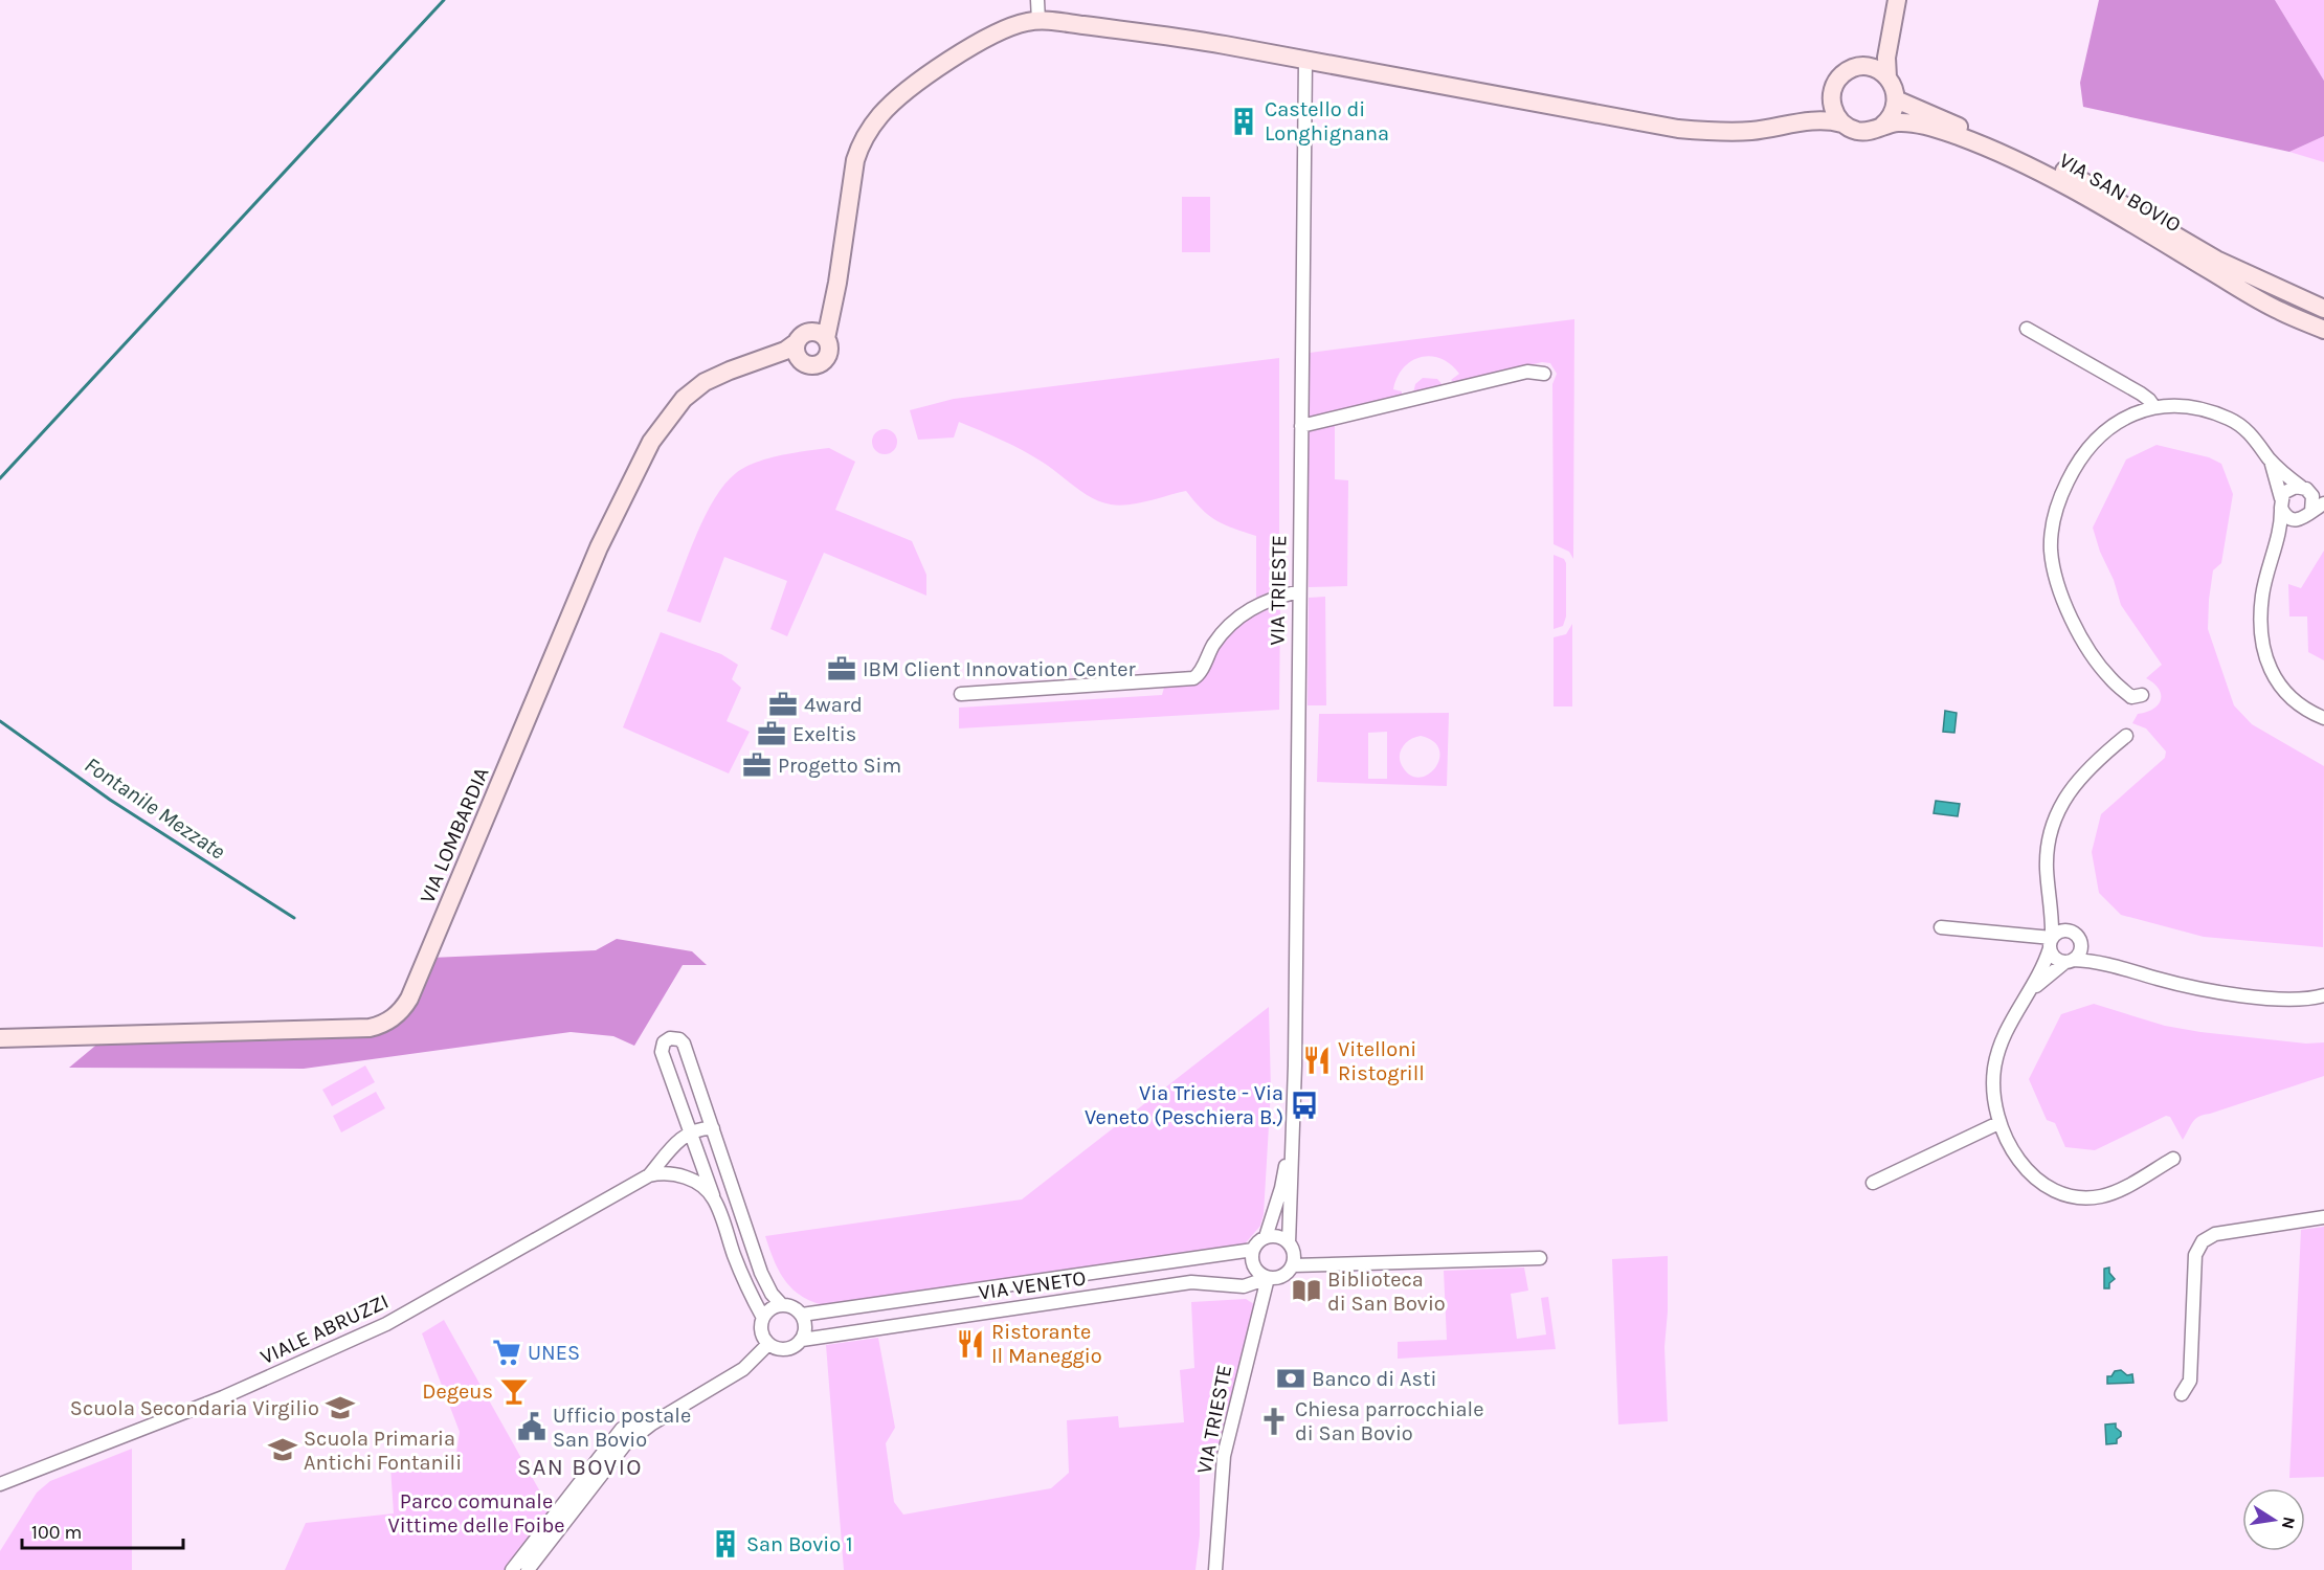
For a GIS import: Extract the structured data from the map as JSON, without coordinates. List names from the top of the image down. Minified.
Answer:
{"streets":{"street":["VIA SAN BOVIO","VIA TRIESTE","VIA LOMBARDIA","VIA VENETO","VIALE ABRUZZI"]},"crossings":[["VIA SAN BOVIO","VIA TRIESTE"],["VIA SAN BOVIO","VIA LOMBARDIA"],["VIA TRIESTE","VIA VENETO"]],"districts":["SAN BOVIO"],"water":["Fontanile Mezzate"],"parks":["Parco comunale Vittime delle Foibe"],"places":{"building":["Castello di Longhignana","San Bovio 1"],"office":["IBM Client Innovation Center","4ward","Exeltis","Progetto Sim"],"restaurant":["Vitelloni Ristogrill","Ristorante Il Maneggio"],"bus stop":["Via Trieste - Via Veneto (Peschiera B.)"],"library":["Biblioteca di San Bovio"],"supermarket":["UNES"],"bank":["Banco di Asti"],"bar":["Degeus"],"school or university":["Scuola Secondaria Virgilio","Scuola Primaria Antichi Fontanili"],"church":["Chiesa parrocchiale di San Bovio"],"public building":["Ufficio postale San Bovio"]},"scale_bar":"100 m","north":"right"}
